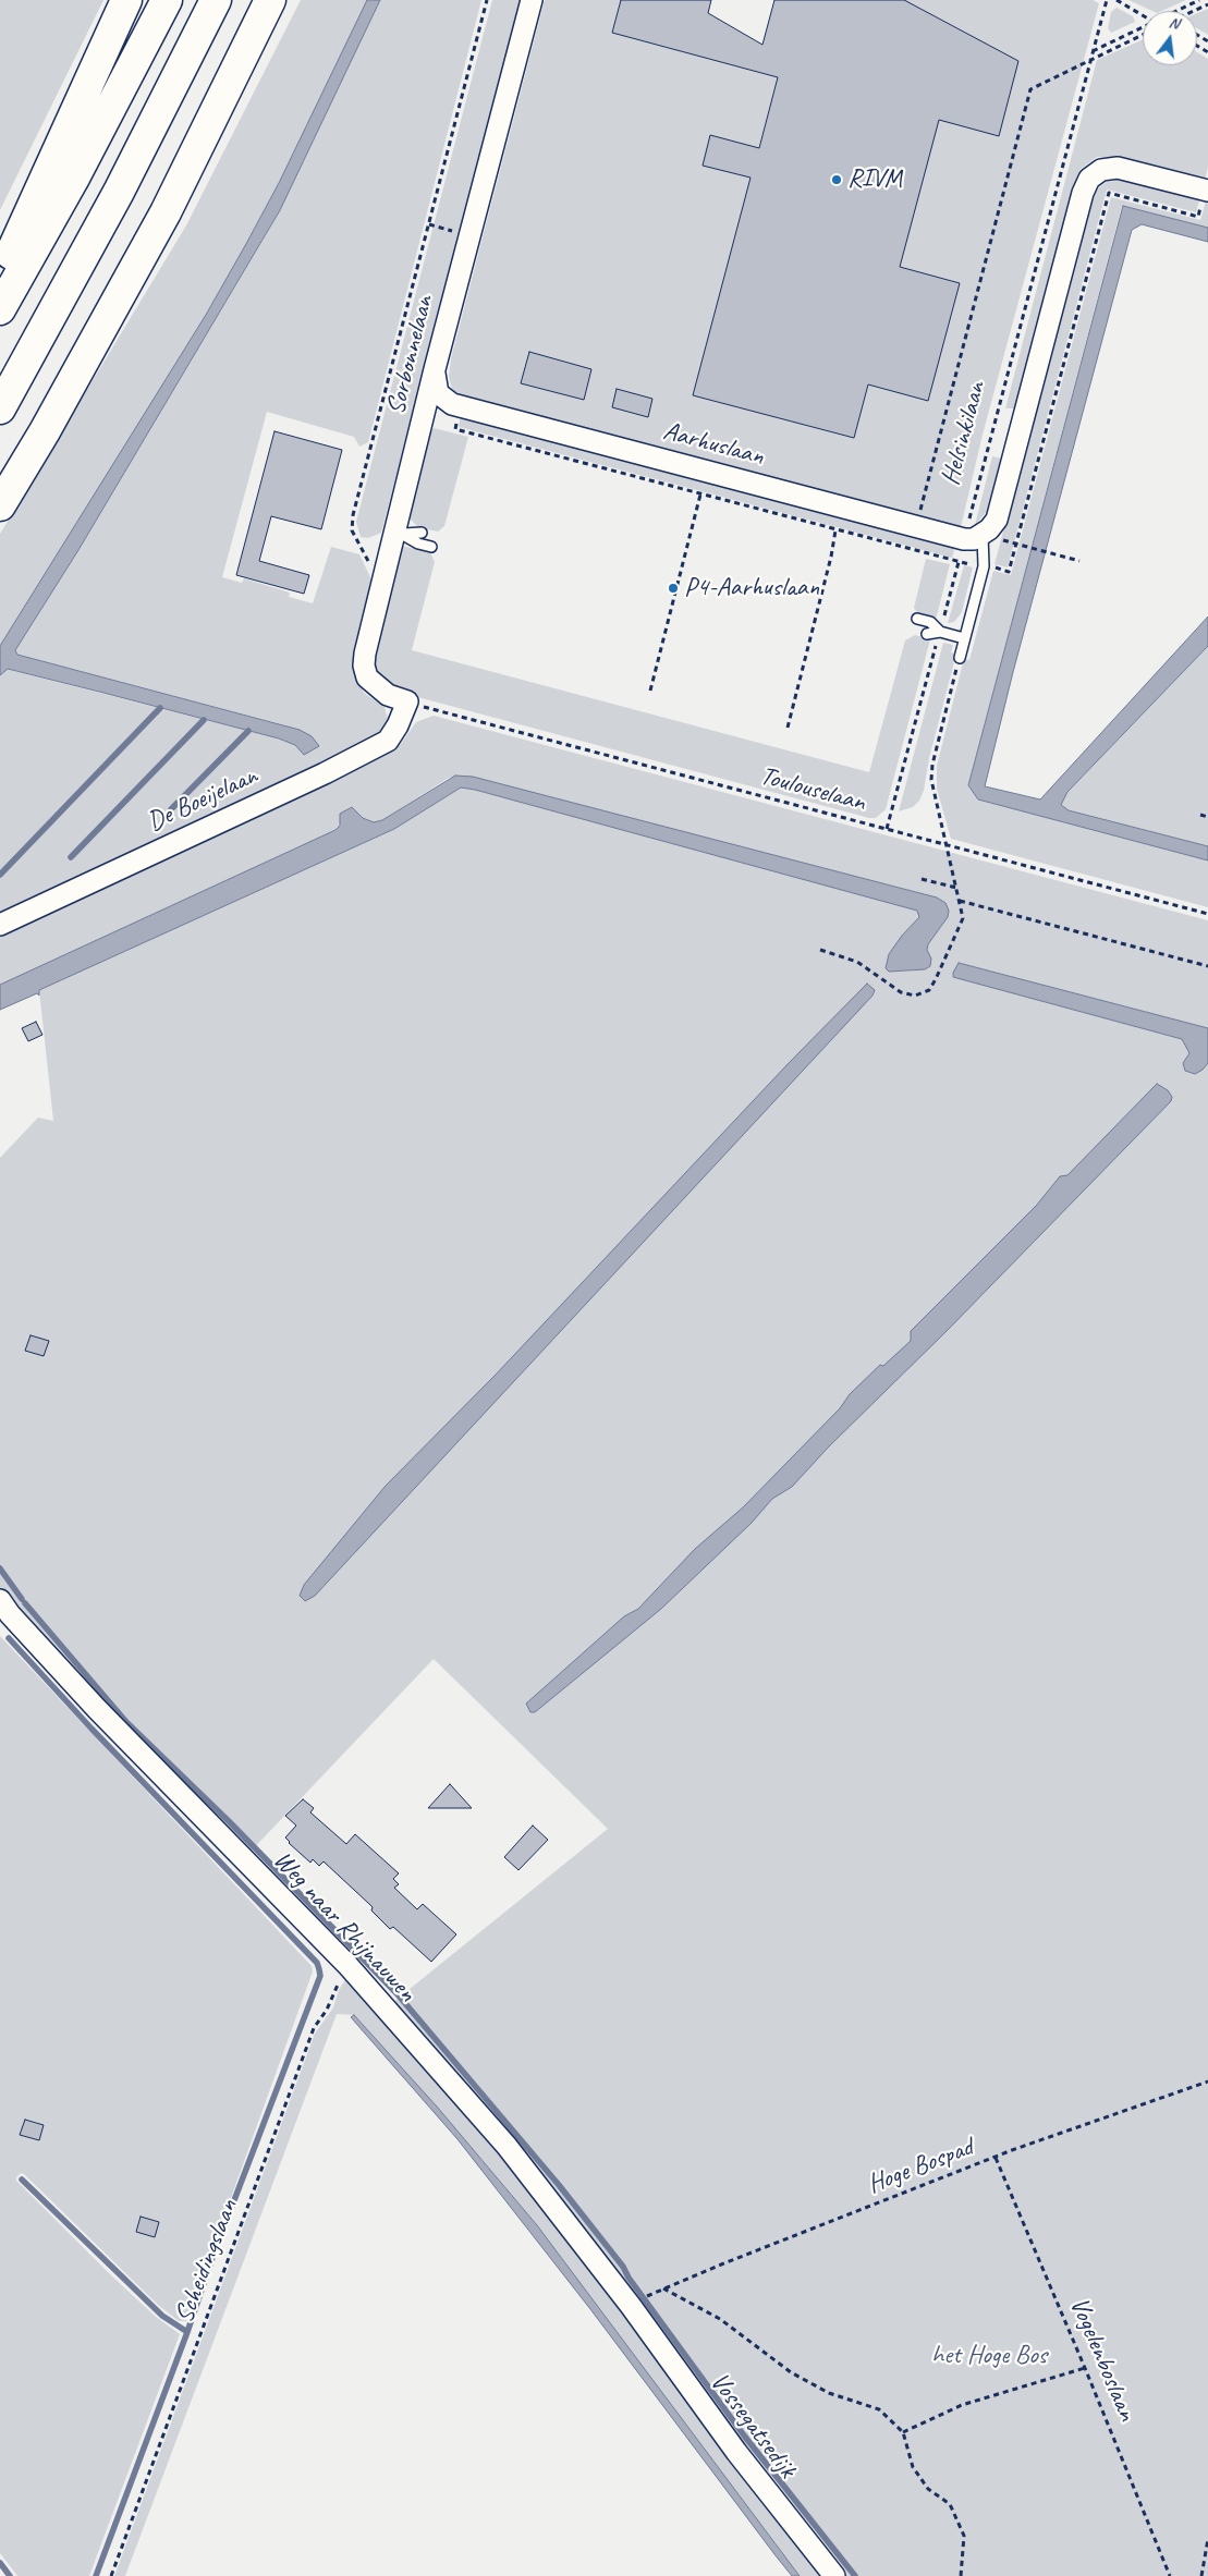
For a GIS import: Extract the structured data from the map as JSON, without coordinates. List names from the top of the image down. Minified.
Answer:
{"streets":{"street":["Sorbonnelaan","Helsinkilaan","Aarhuslaan","De Boeijelaan","Weg naar Rhijnauwen","Vossegatsedijk"],"path":["Toulouselaan","Hoge Bospad","Scheidingslaan","Vogelenboslaan"]},"crossings":[["Sorbonnelaan","Aarhuslaan"],["Sorbonnelaan","Toulouselaan"],["Sorbonnelaan","De Boeijelaan"],["Helsinkilaan","Aarhuslaan"],["Helsinkilaan","Toulouselaan"],["Toulouselaan","De Boeijelaan"],["Weg naar Rhijnauwen","Scheidingslaan"],["Weg naar Rhijnauwen","Vossegatsedijk"],["Hoge Bospad","Vogelenboslaan"]],"parks":["het Hoge Bos"],"places":["RIVM","P4-Aarhuslaan"],"north":"top"}
